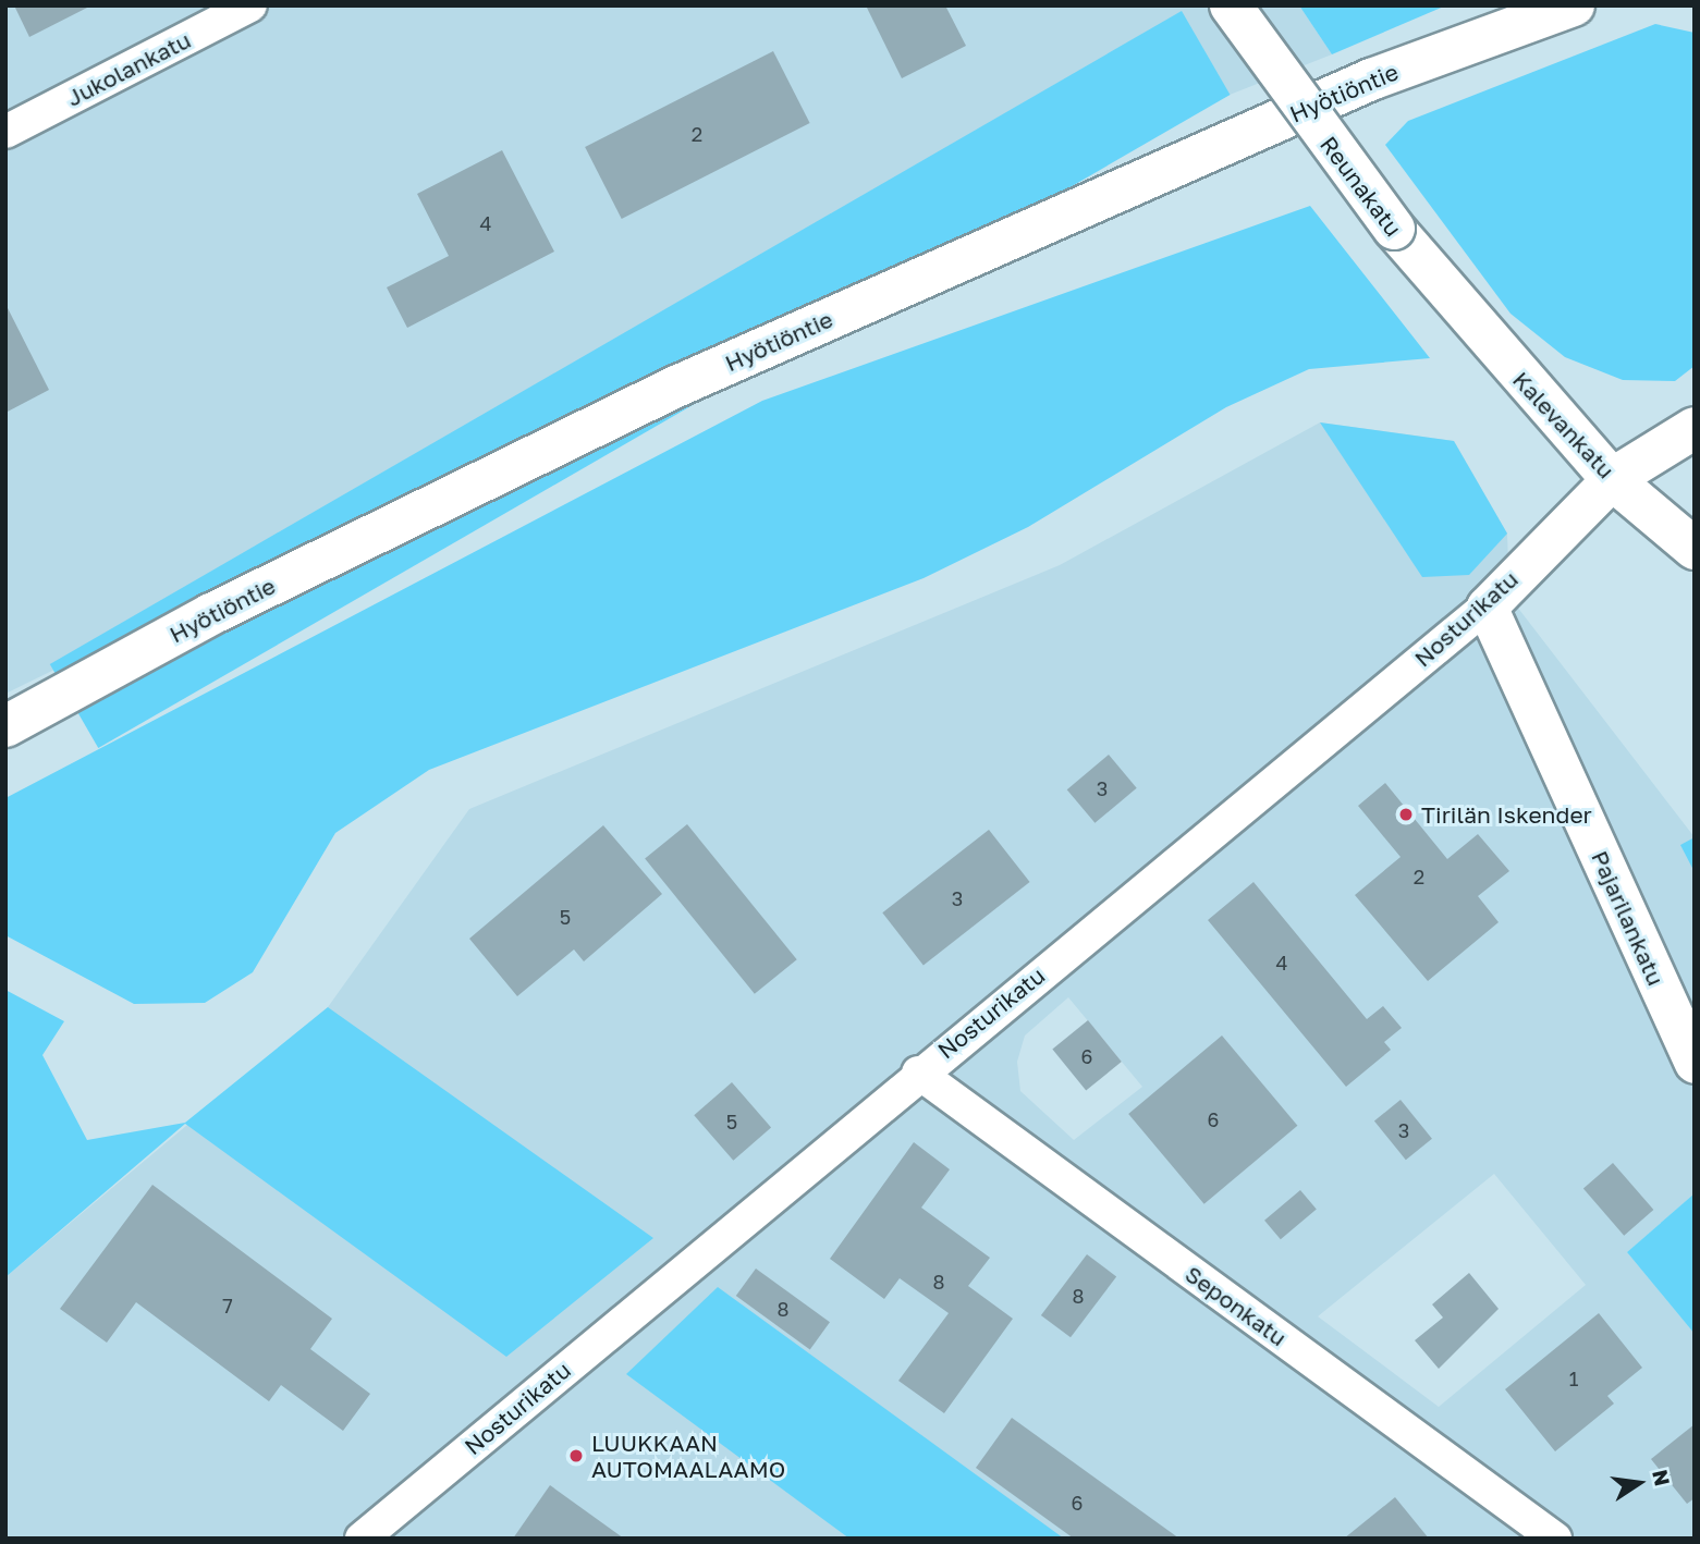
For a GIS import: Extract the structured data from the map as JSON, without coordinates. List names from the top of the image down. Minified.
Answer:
{"streets":{"main road":["Hyötiöntie","Reunakatu","Kalevankatu"],"street":["Jukolankatu","Nosturikatu","Pajarilankatu","Seponkatu"]},"crossings":[["Reunakatu","Kalevankatu"],["Kalevankatu","Nosturikatu"],["Nosturikatu","Pajarilankatu"],["Nosturikatu","Seponkatu"]],"places":["Tirilän Iskender","LUUKKAAN AUTOMAALAAMO"],"house_numbers":["2","4","3","2","3","5","4","6","6","5","3","8","8","7","8","1","6"],"north":"right"}
